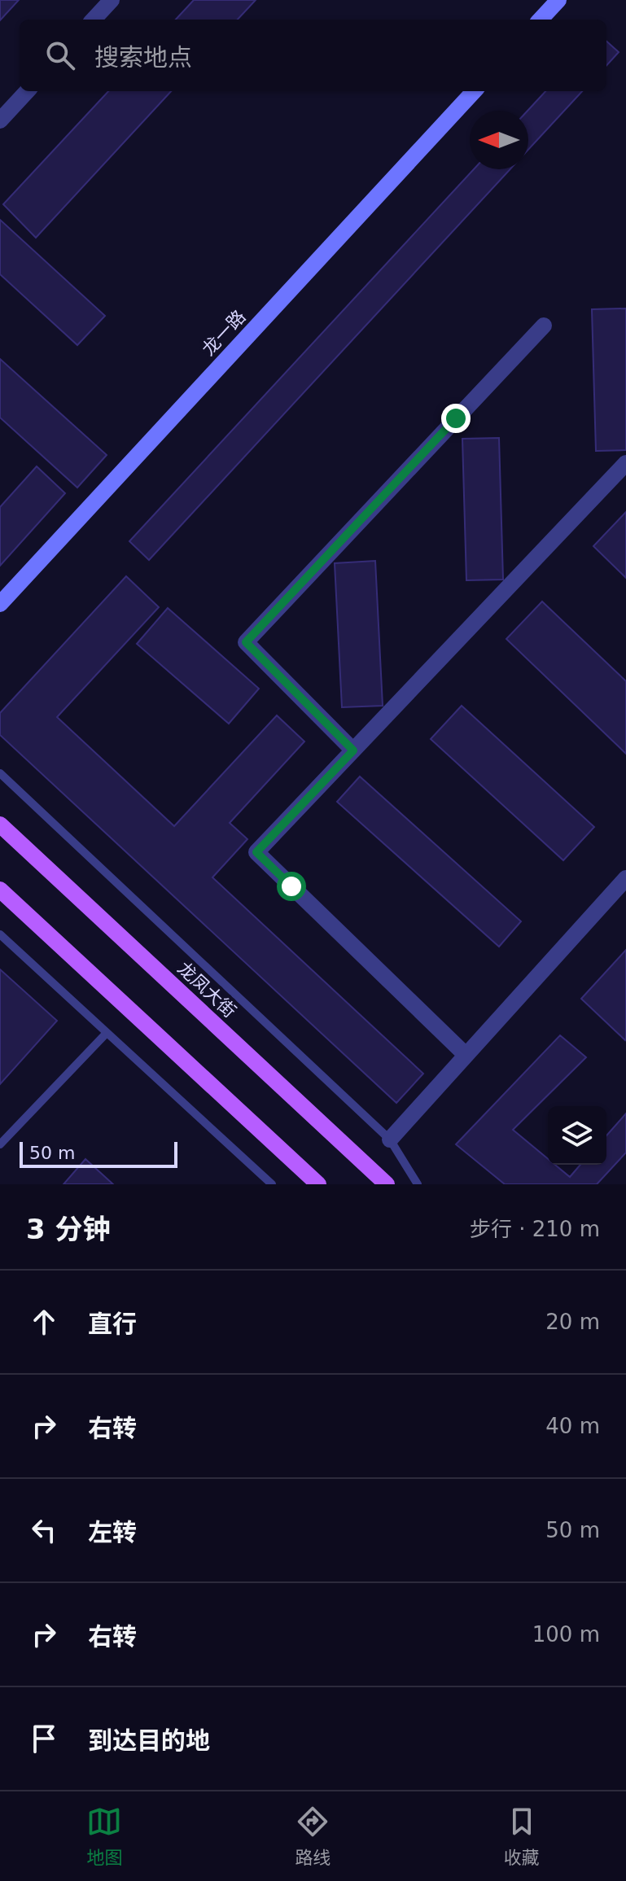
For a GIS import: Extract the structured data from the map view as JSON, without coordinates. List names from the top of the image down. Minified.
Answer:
{"streets":{"main road":["龙凤大街"],"street":["龙一路"]},"scale_bar":"50 m","north":"left","page":{"search":"搜索地点","scale":"50 m","heading":["3 分钟","步行 · 210 m"],"list":[["直行","20 m"],["右转","40 m"],["左转","50 m"],["右转","100 m"],"到达目的地"],"nav":["地图","路线","收藏"]}}
